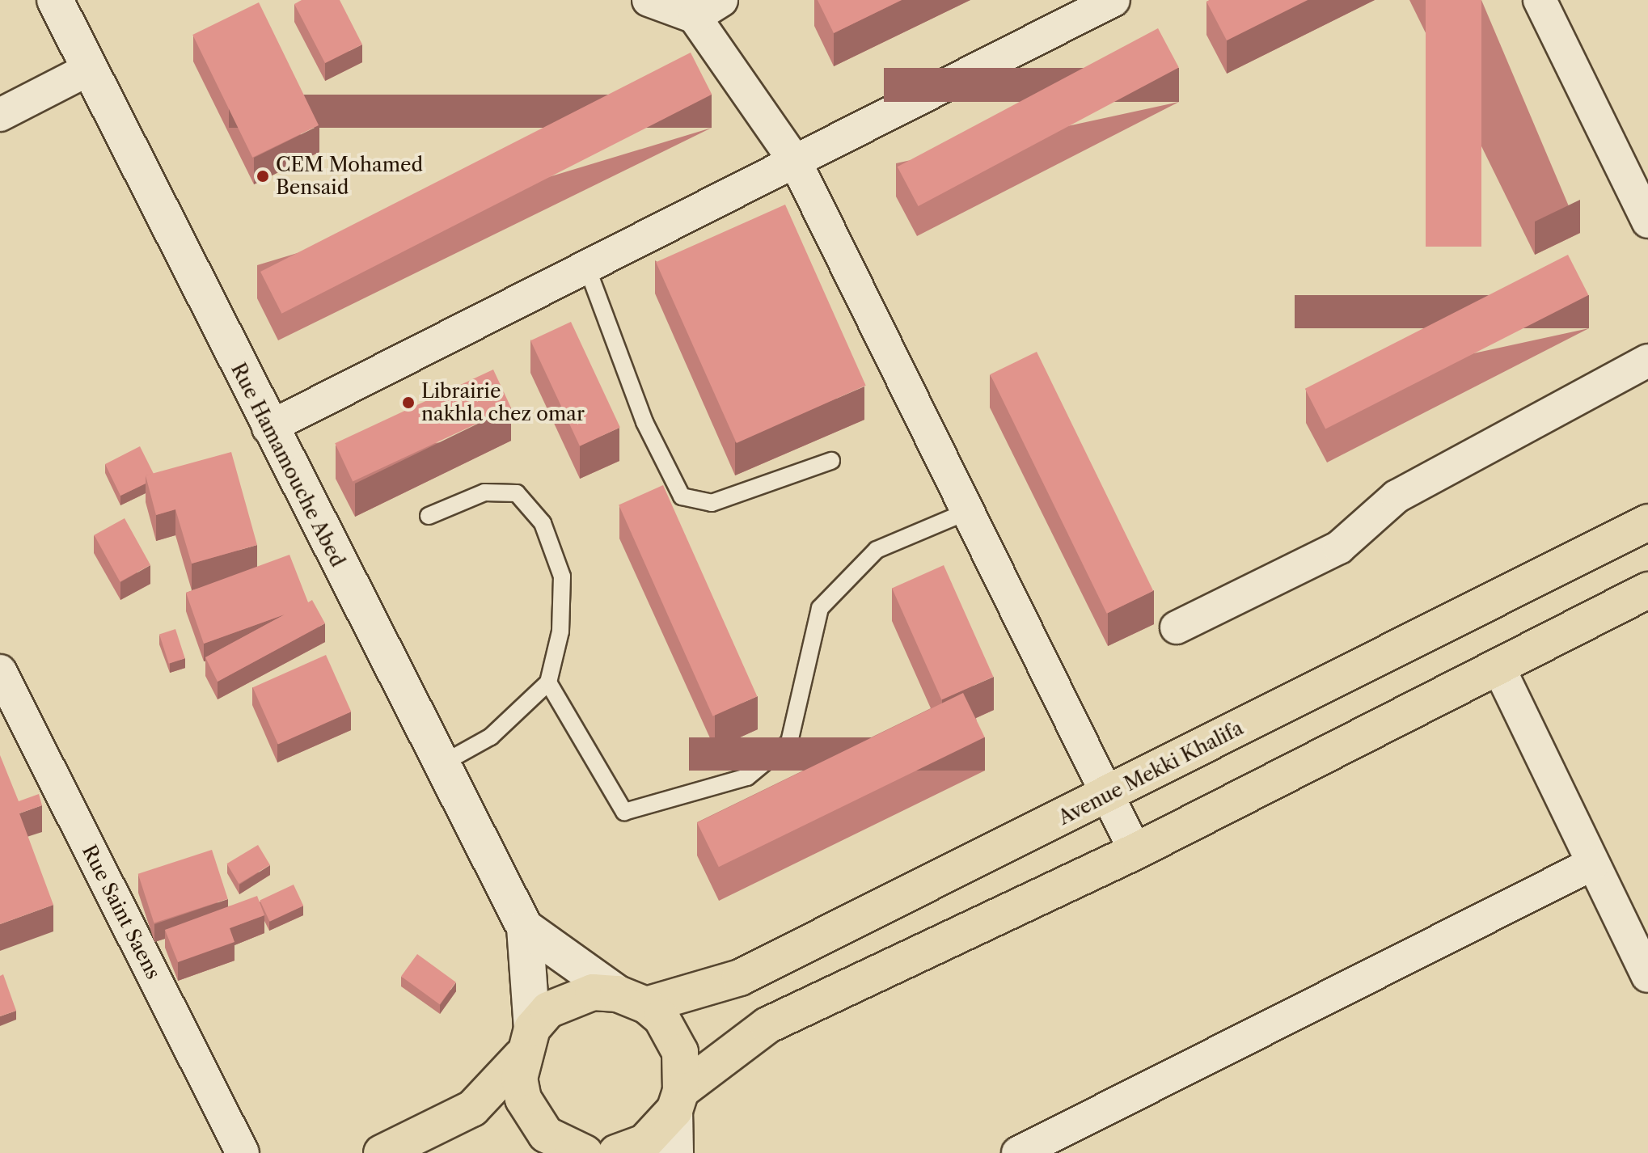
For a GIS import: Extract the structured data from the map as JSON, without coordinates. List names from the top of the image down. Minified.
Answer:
{"streets":{"main road":["Rue Hamamouche Abed","Avenue Mekki Khalifa"],"street":["Rue Saint Saens"]},"places":["CEM Mohamed Bensaid","Librairie nakhla chez omar"]}
